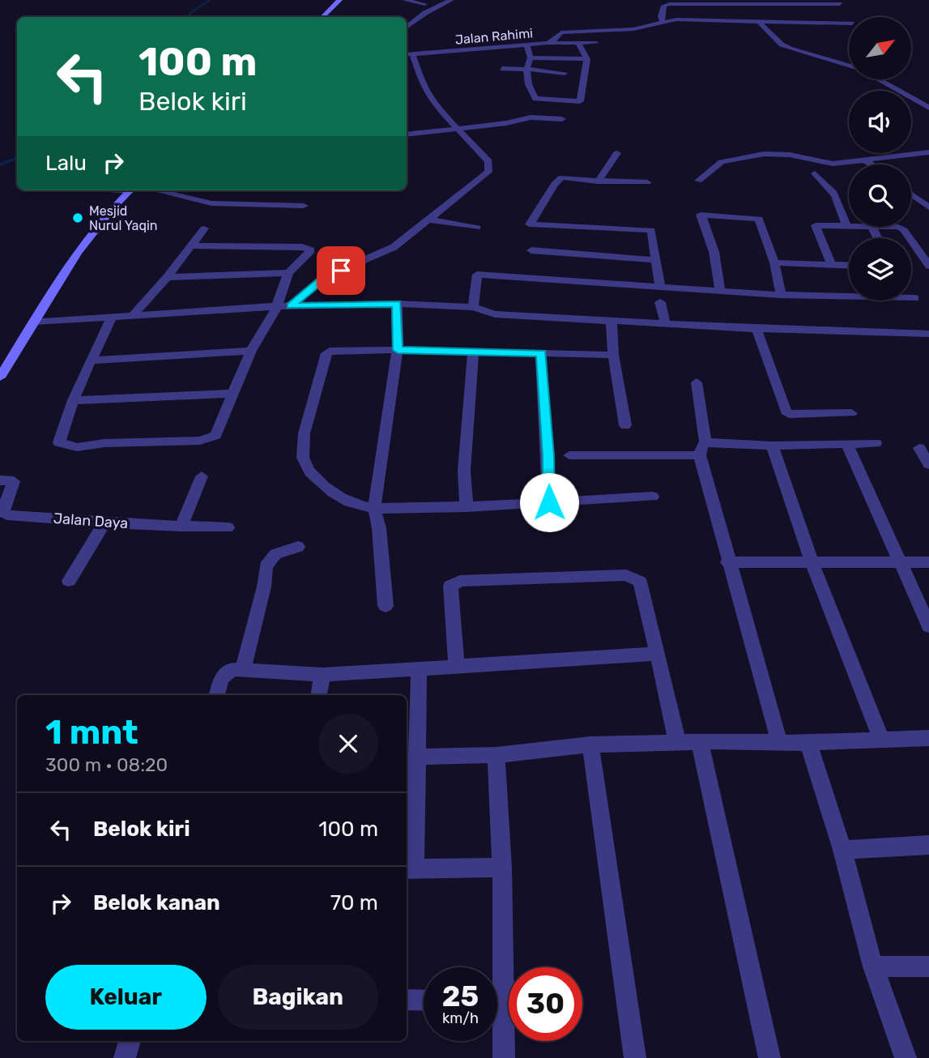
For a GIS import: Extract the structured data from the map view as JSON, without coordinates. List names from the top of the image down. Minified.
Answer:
{"streets":{"street":["Jalan Rahimi","Jalan Daya"]},"places":["Mesjid Nurul Yaqin"],"north":"top right","page":{"turn":["100 m","Belok kiri"],"then":"Lalu","heading":["1 mnt","300 m · 08:20"],"list":[{"name":"Belok kiri","value":"100 m"},{"name":"Belok kanan","value":"70 m"}],"buttons":["Keluar","Bagikan"],"speed":"25 km/h","limit":"30"}}
